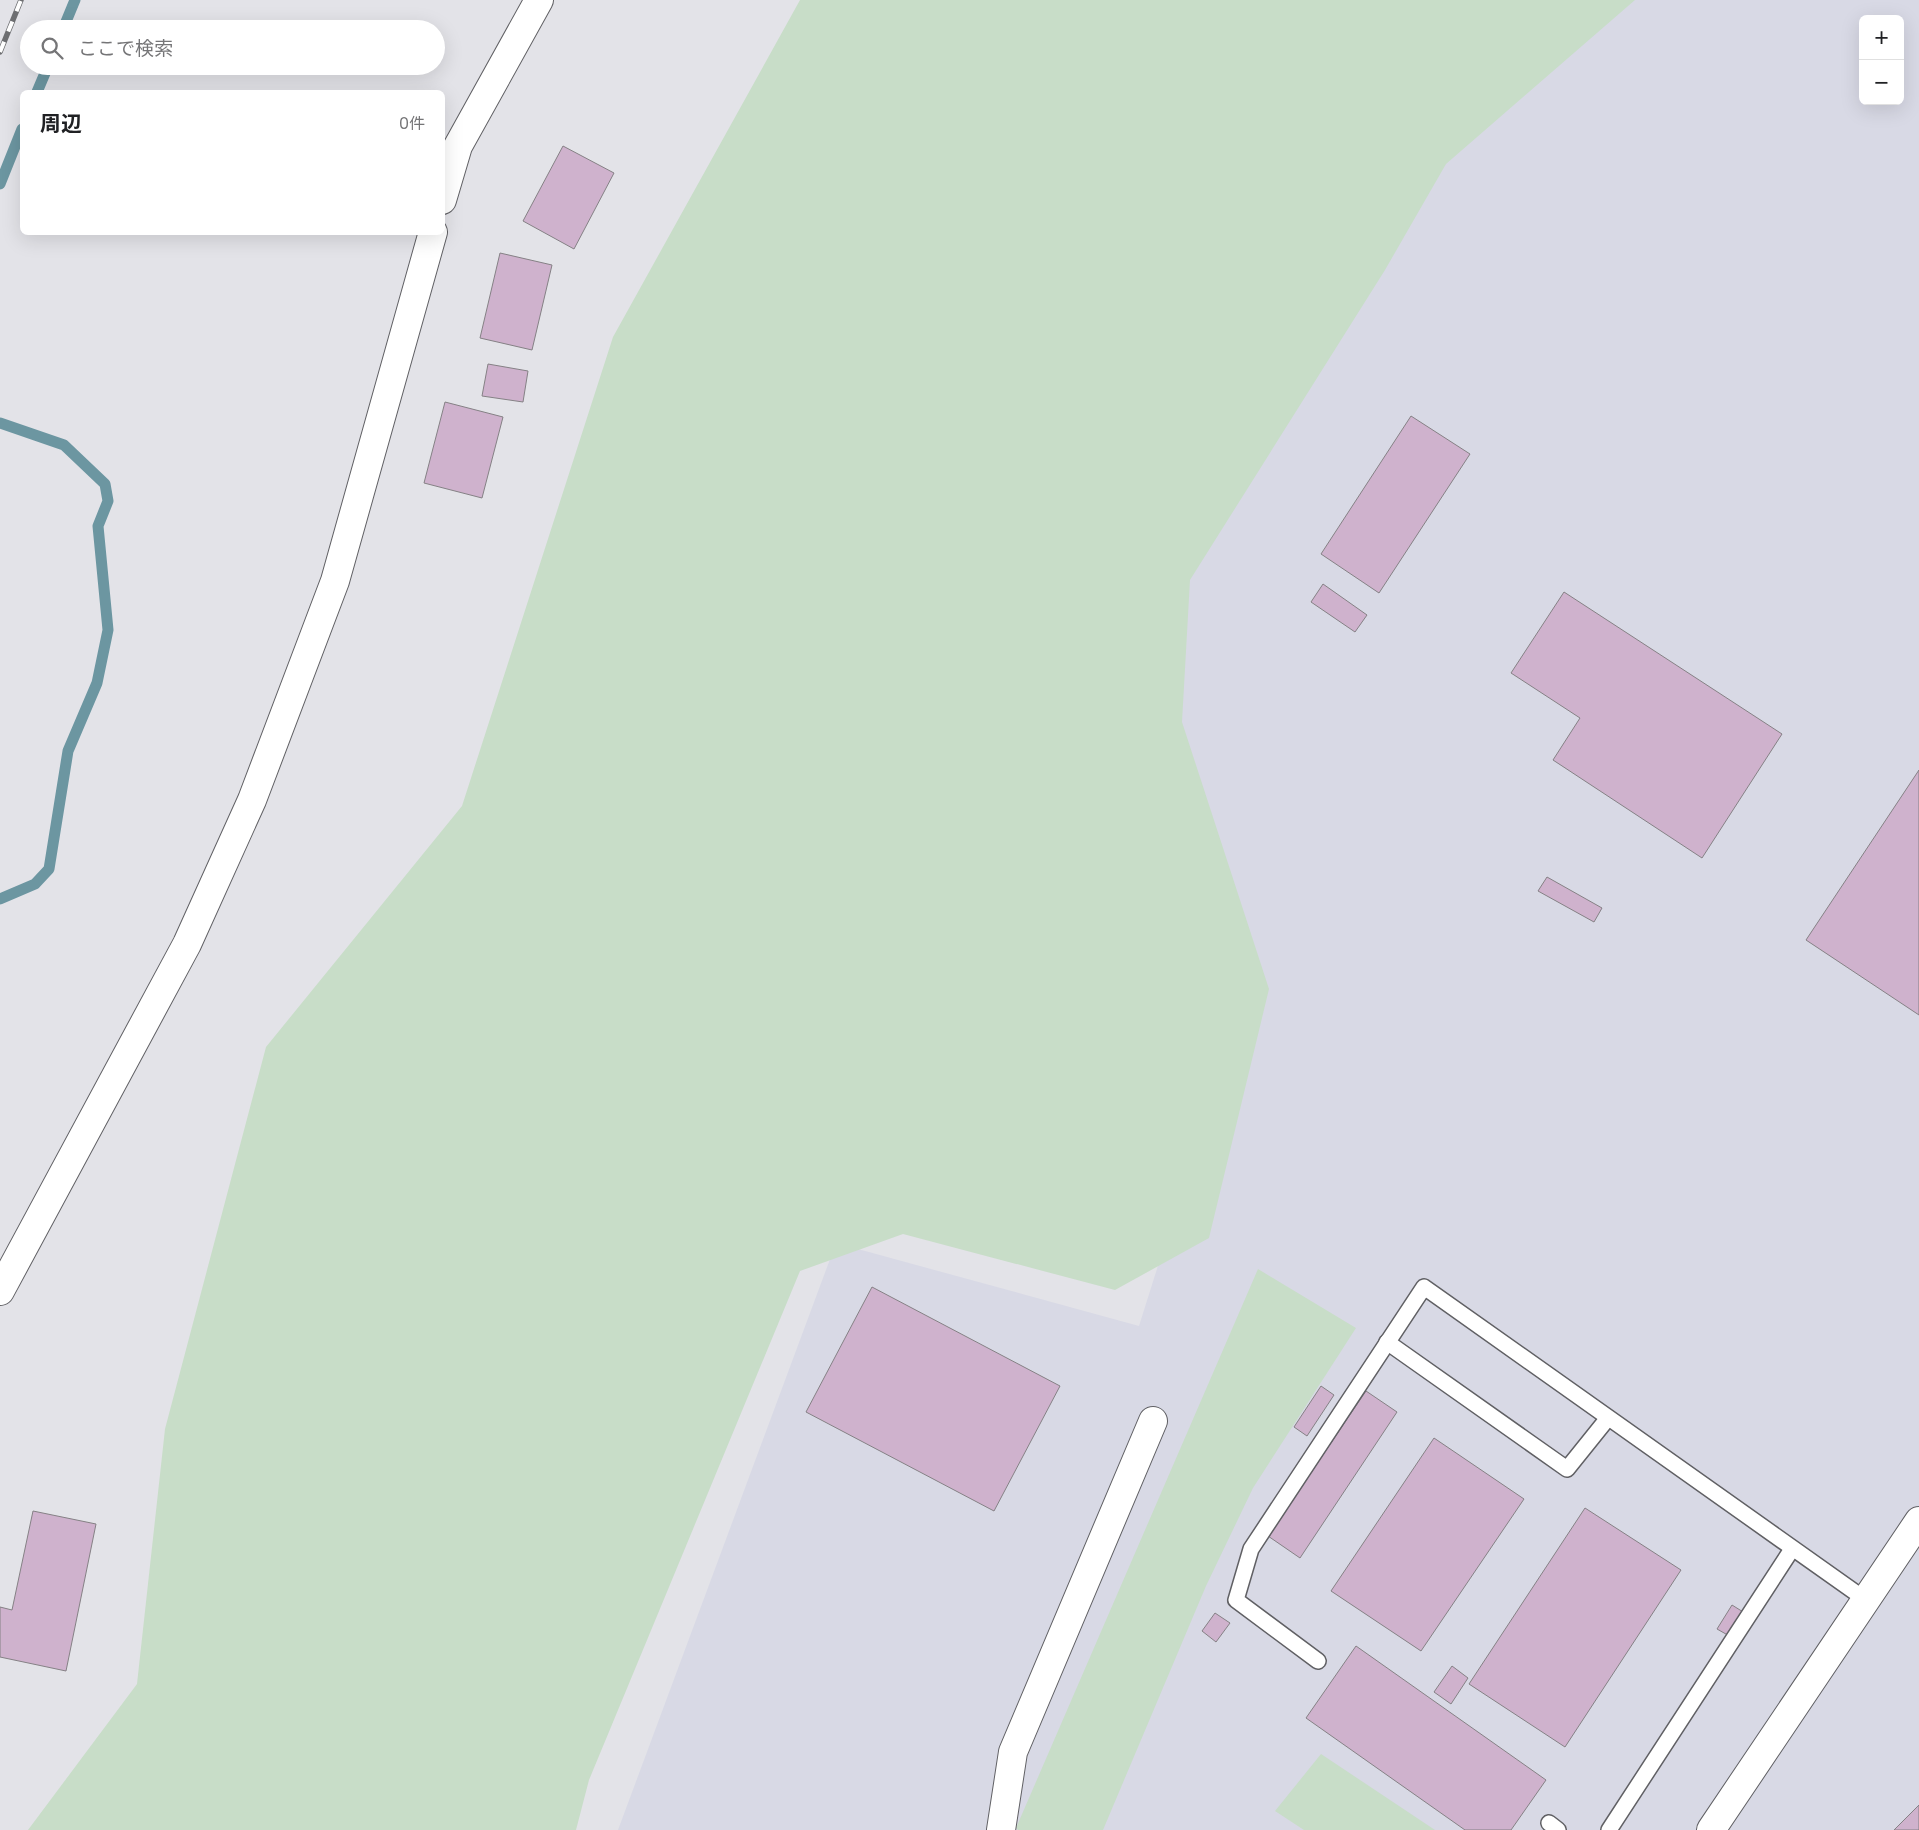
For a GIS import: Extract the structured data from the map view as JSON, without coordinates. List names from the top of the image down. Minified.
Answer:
{"page":{"map_buttons":["+","−"],"search":"ここで検索","heading":["周辺","0件"]}}
